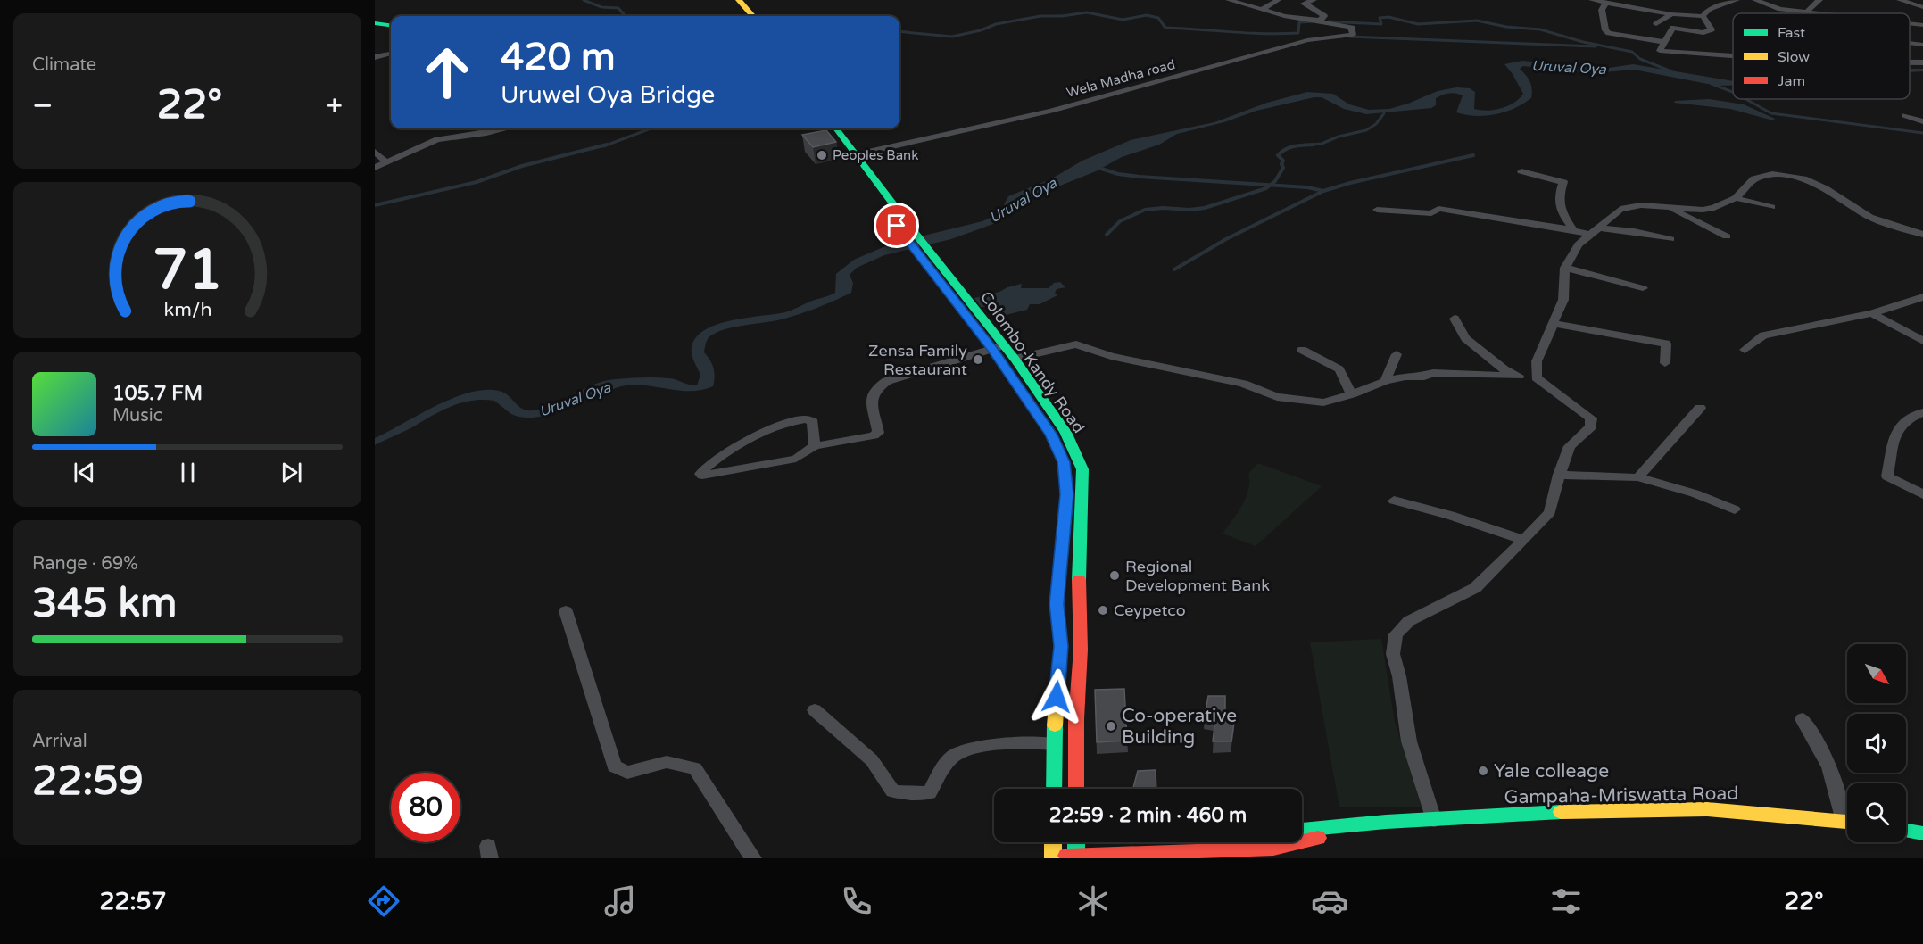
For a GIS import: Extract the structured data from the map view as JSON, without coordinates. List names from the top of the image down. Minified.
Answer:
{"streets":{"main road":["Colombo-Kandy Road","Gampaha-Mriswatta Road"],"street":["Wela Madha road"]},"water":["Uruval Oya"],"places":["Peoples Bank","Zensa Family Restaurant","Regional Development Bank","Ceypetco","Co-operative Building","Yale colleage"],"legend":["Fast","Slow","Jam"],"north":"bottom right","page":{"tile":["Climate",["Range · 69%","345 km"],["Arrival","22:59"]],"turn":["420 m","Uruwel Oya Bridge"],"heat":["−","22°","+"],"song":["105.7 FM","Music"],"limit":"80","trip":"22:59 · 2 min · 460 m","tabs":["22:57","22°"],"gauge":["71","km/h"]}}
